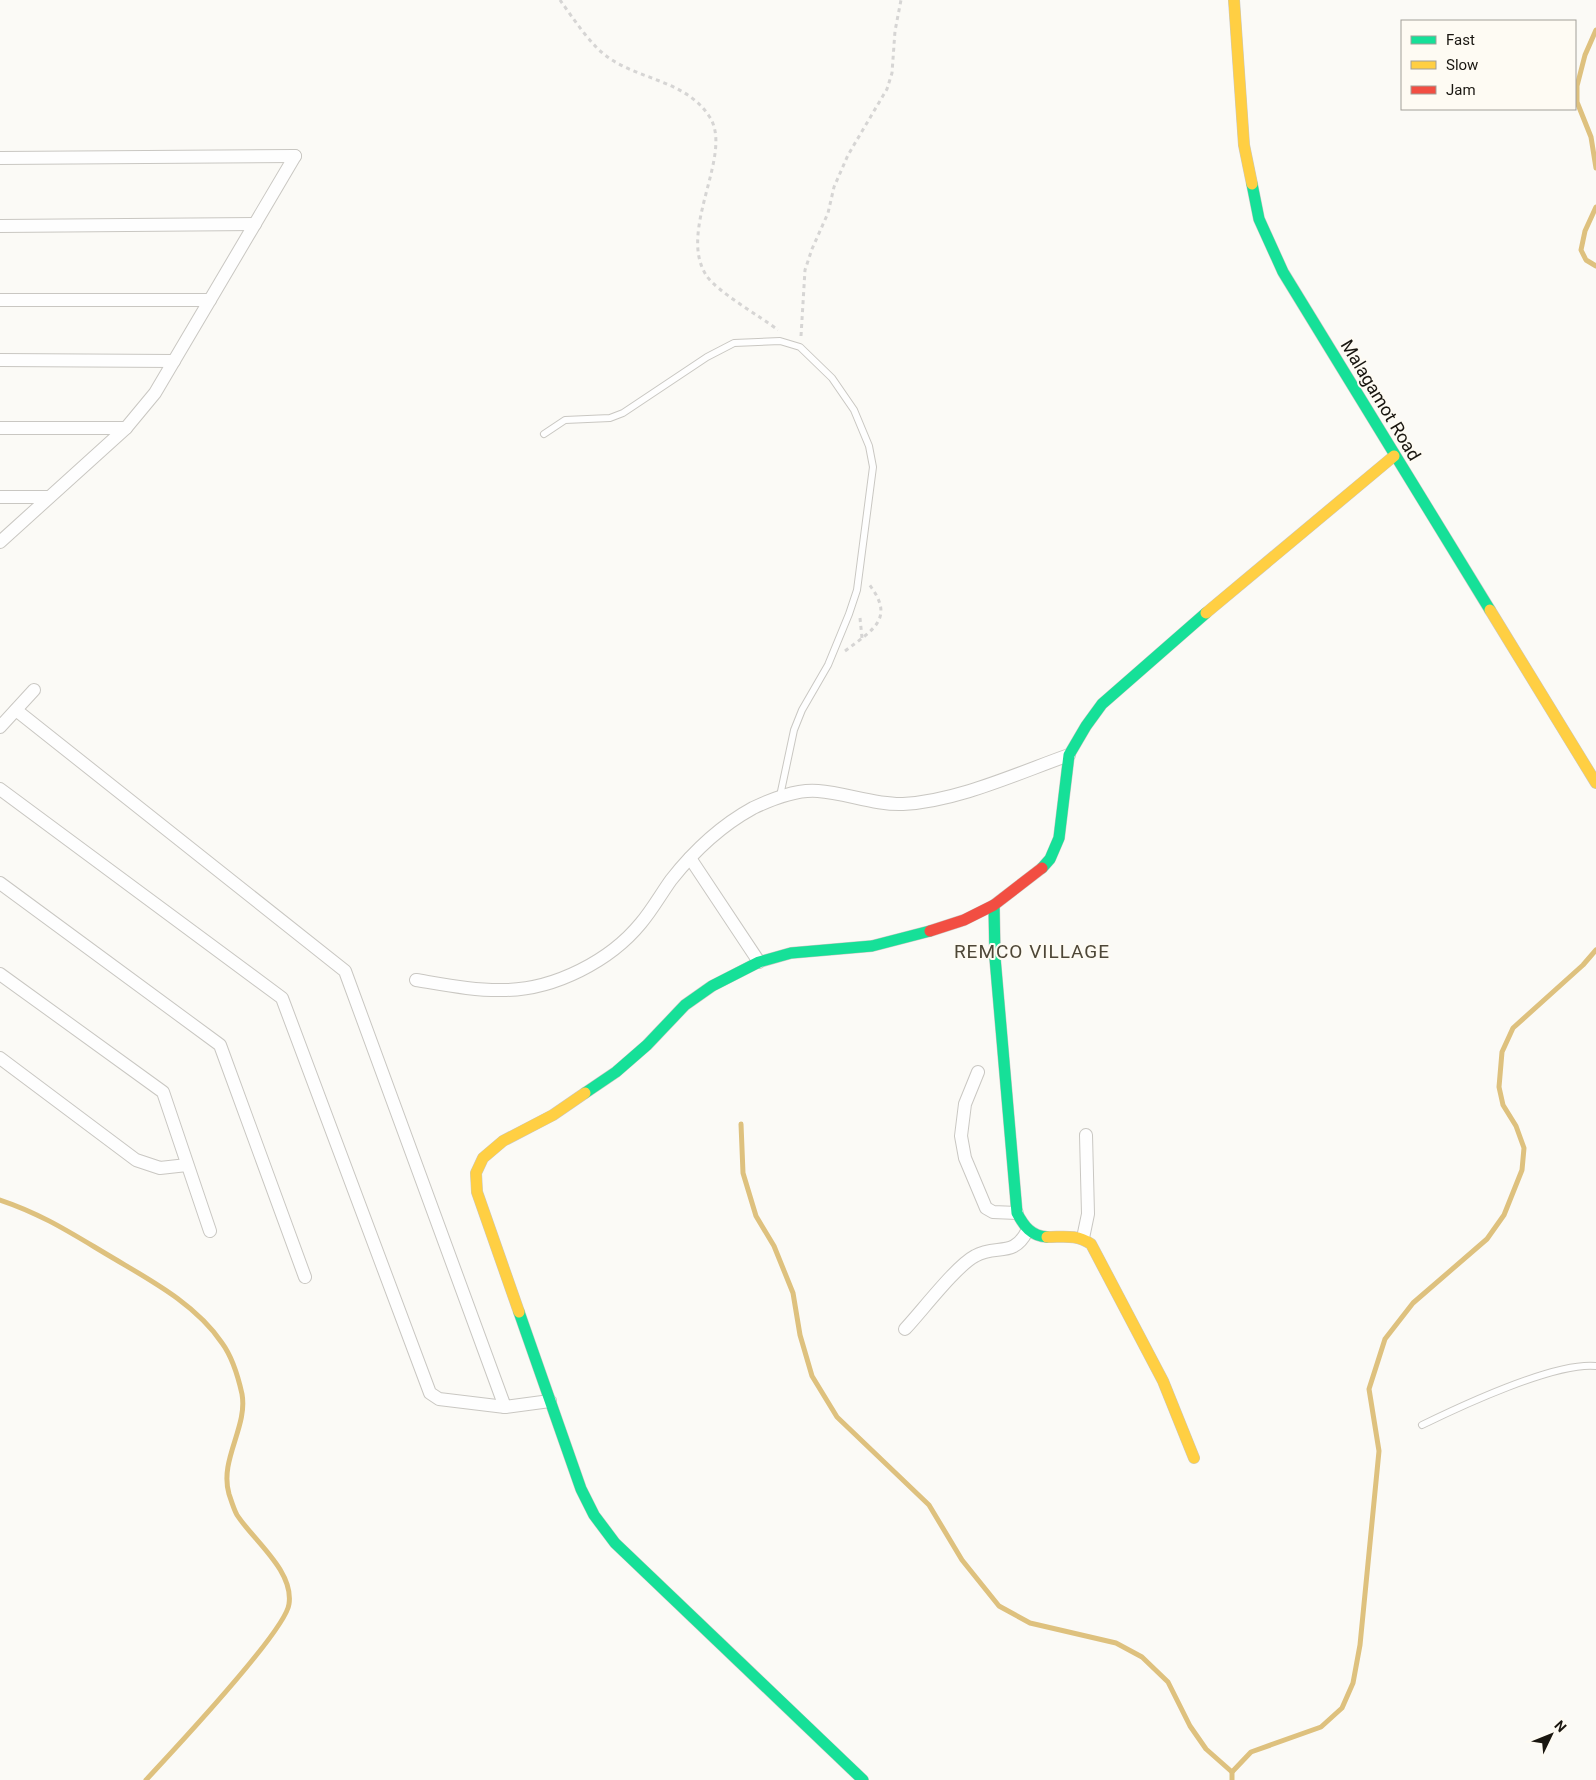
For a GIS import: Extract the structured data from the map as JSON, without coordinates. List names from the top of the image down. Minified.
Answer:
{"streets":{"street":["Malagamot Road"]},"districts":["REMCO VILLAGE"],"legend":["Fast","Slow","Jam"],"north":"top right"}
